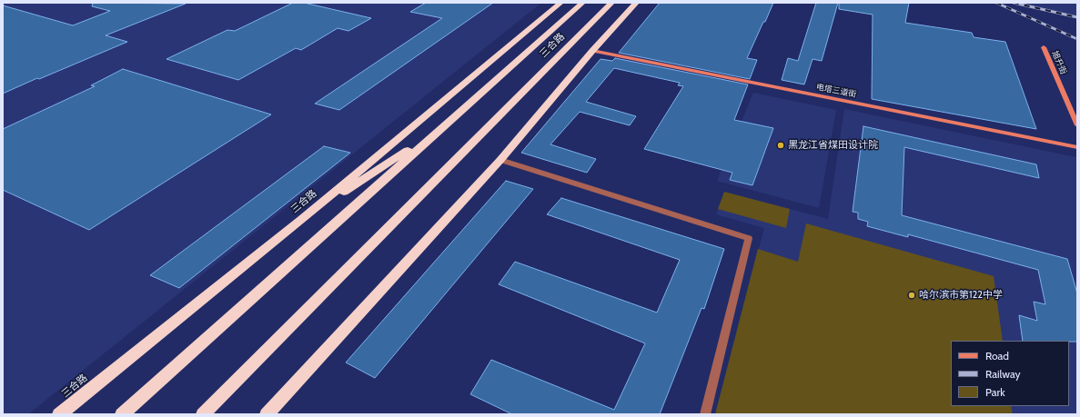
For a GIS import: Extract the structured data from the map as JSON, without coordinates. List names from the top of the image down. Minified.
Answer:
{"streets":{"highway":["三合路"],"street":["旭升街","电塔三道街"]},"places":["黑龙江省煤田设计院","哈尔滨市第122中学"],"legend":["Road","Railway","Park"]}
